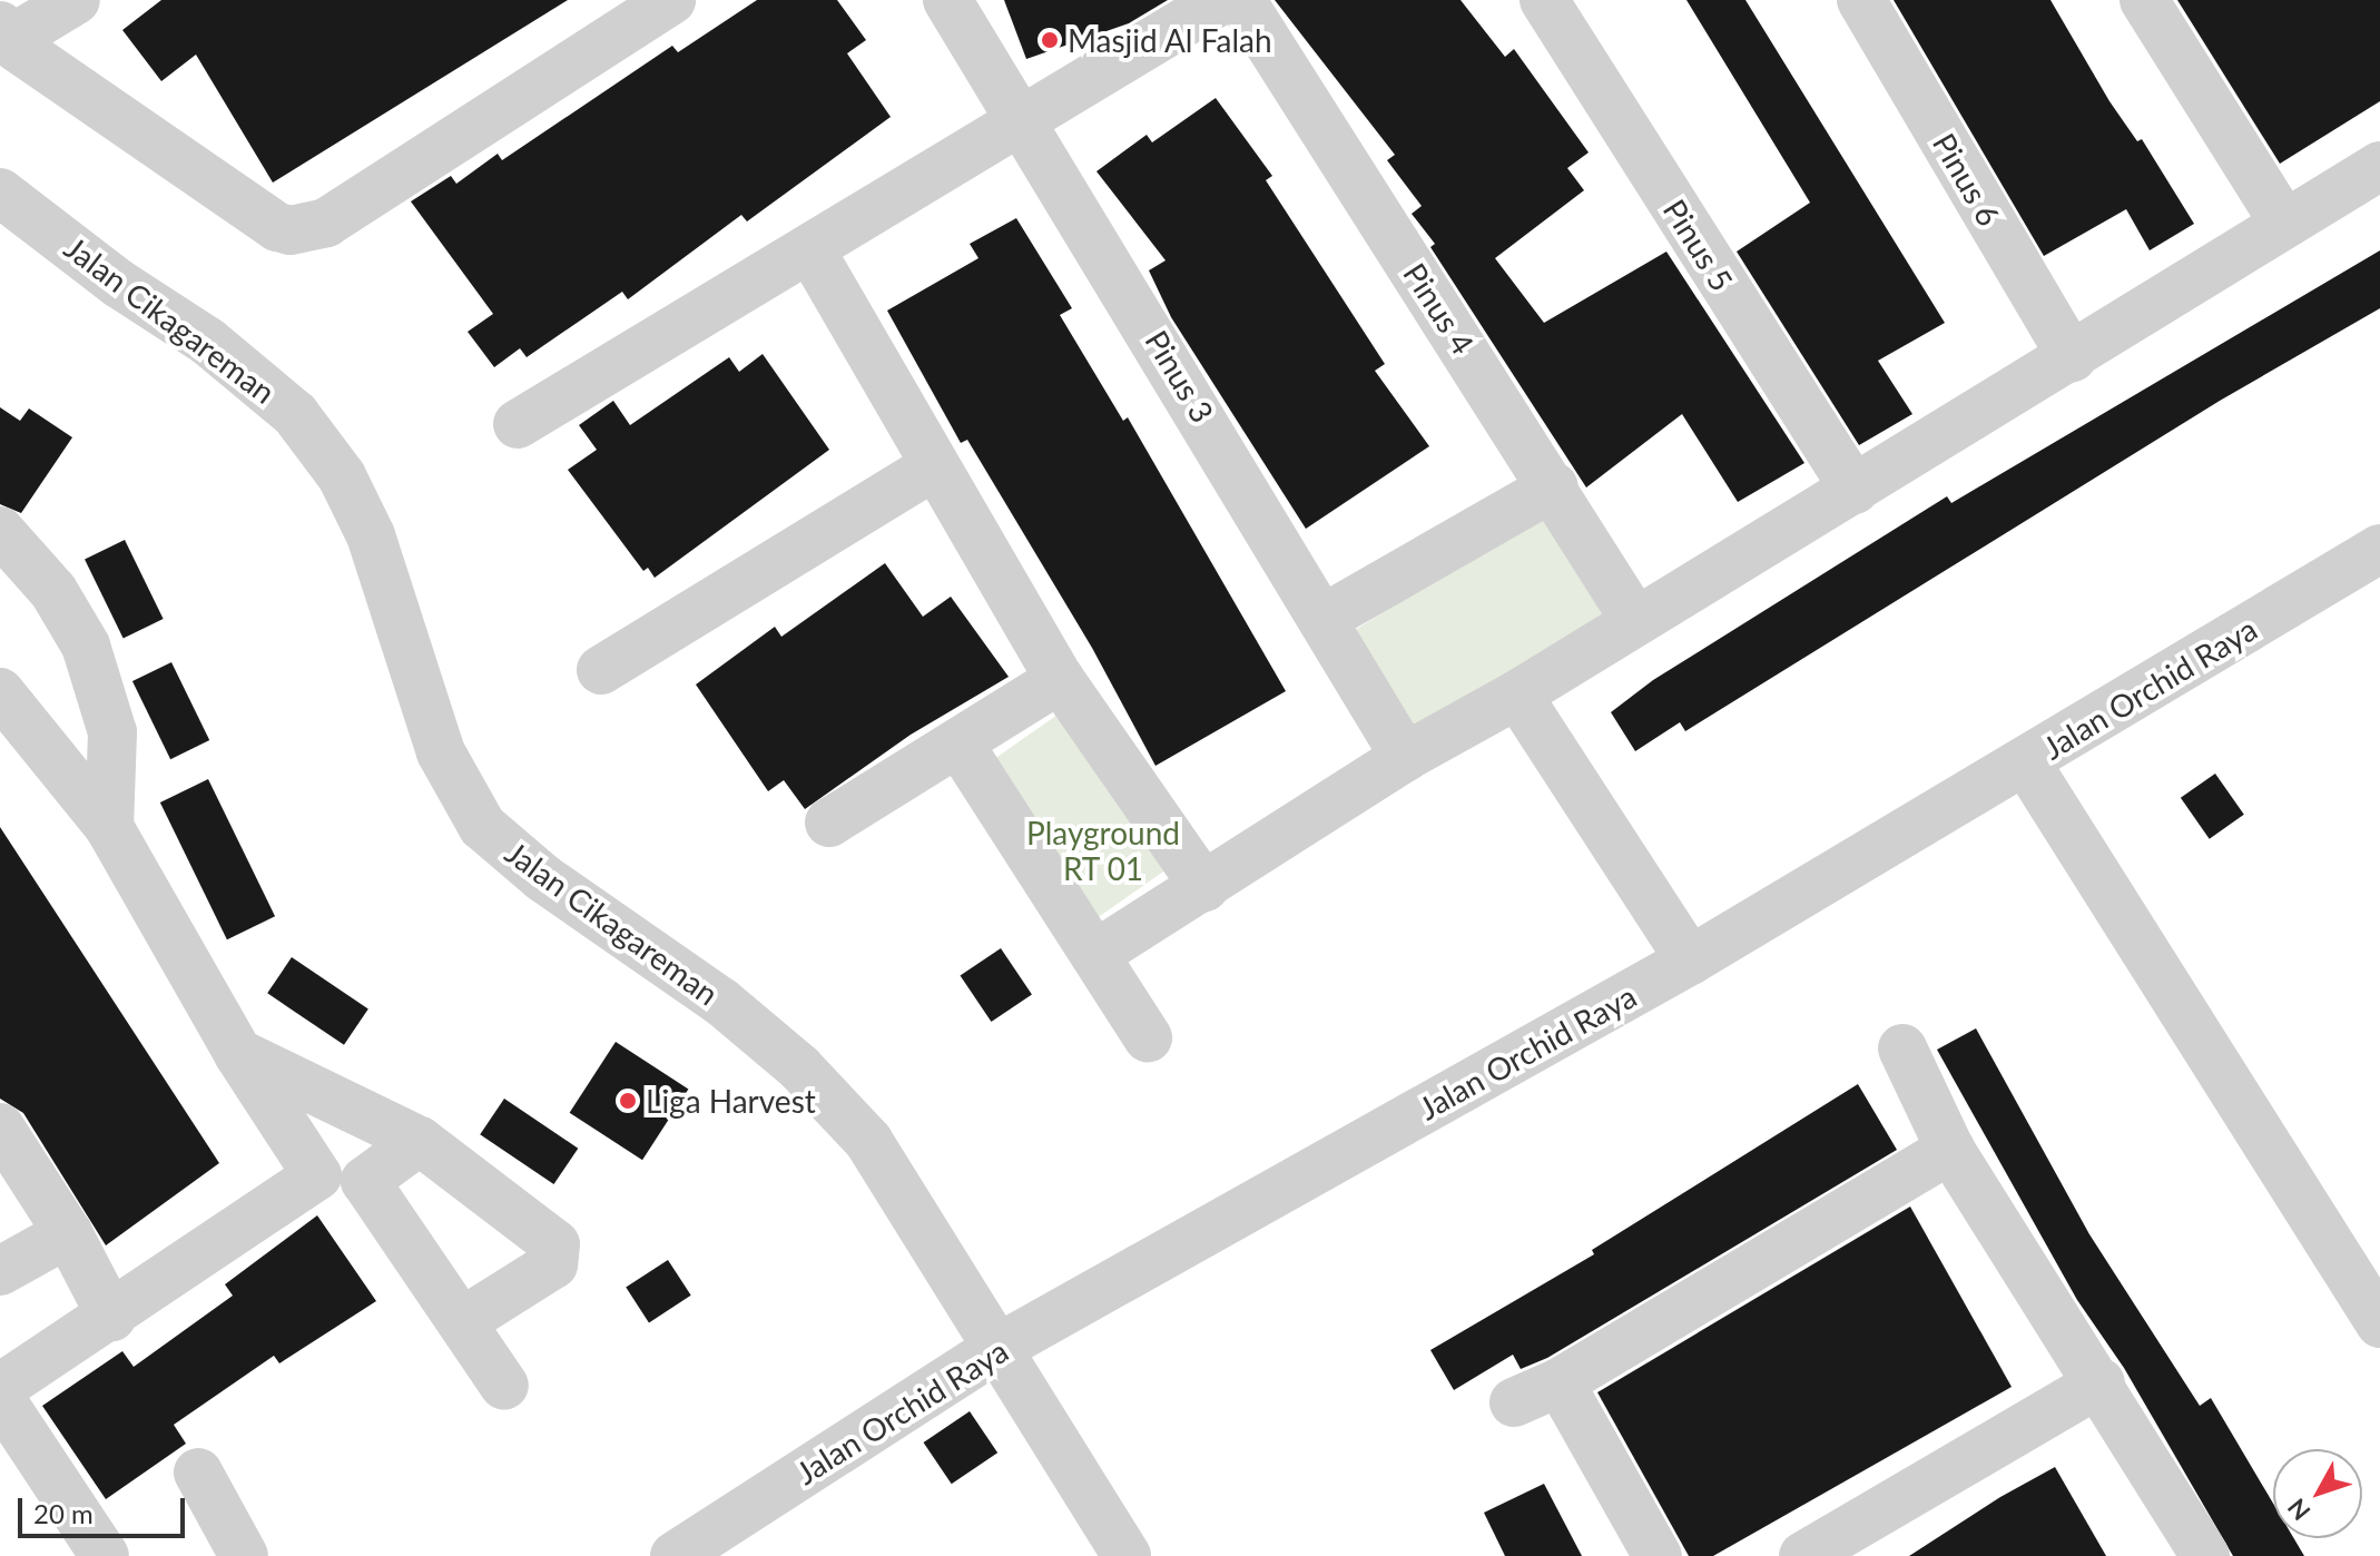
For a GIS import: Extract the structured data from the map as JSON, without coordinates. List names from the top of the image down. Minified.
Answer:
{"streets":{"street":["Pinus 6","Pinus 5","Pinus 4","Jalan Cikagareman","Pinus 3","Jalan Orchid Raya"]},"crossings":[["Jalan Cikagareman","Jalan Orchid Raya"]],"parks":["Playground RT 01"],"places":["Masjid Al Falah","Liga Harvest"],"scale_bar":"20 m","north":"bottom left"}
